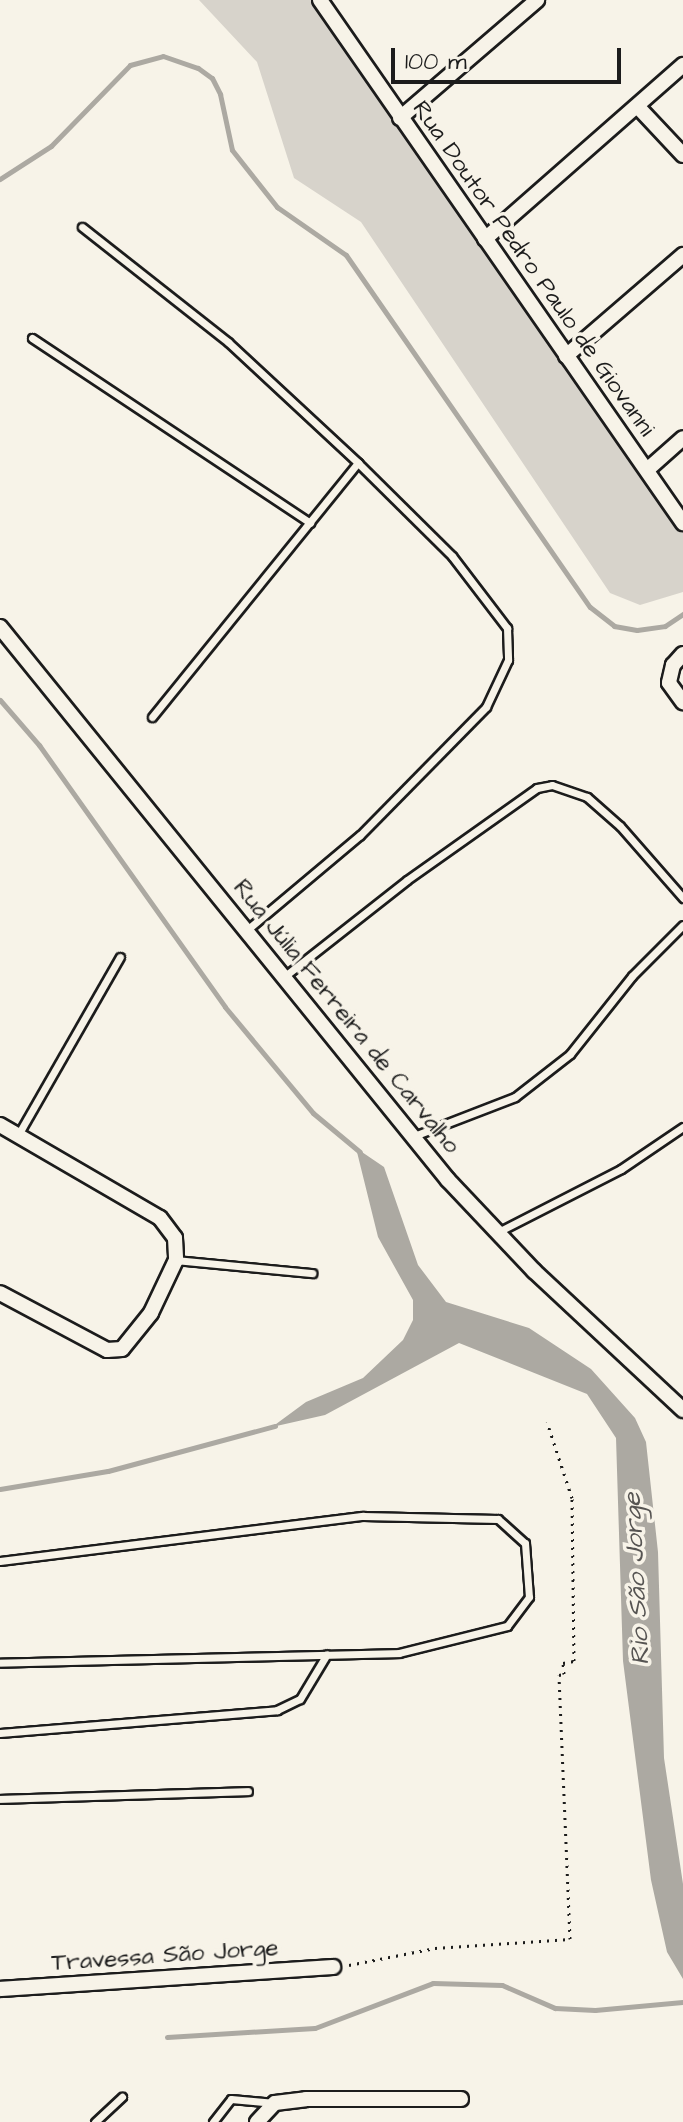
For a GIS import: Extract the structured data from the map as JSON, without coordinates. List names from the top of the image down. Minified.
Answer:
{"streets":{"street":["Rua Doutor Pedro Paulo de Giovanni","Rua Júlia Ferreira de Carvalho","Travessa São Jorge"]},"water":["Rio São Jorge"],"scale_bar":"100 m"}
